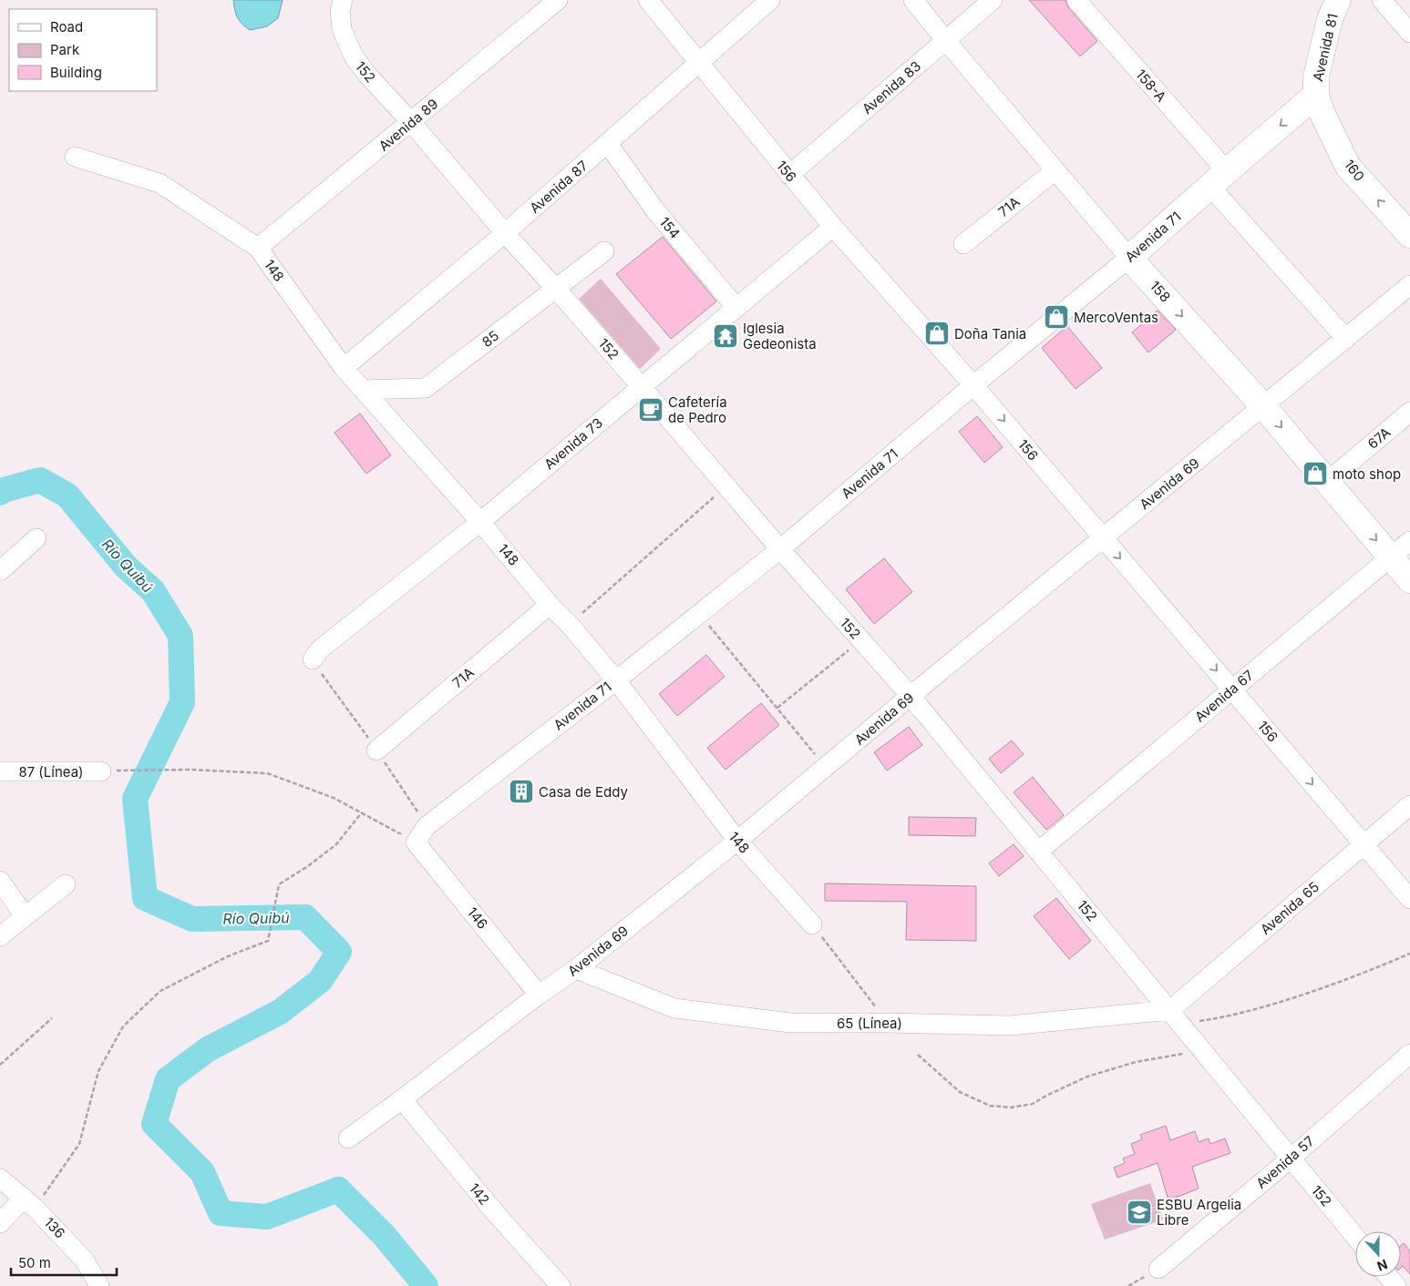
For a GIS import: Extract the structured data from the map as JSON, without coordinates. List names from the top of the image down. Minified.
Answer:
{"streets":{"main road":["Avenida 81","160","Avenida 71","158"],"street":["152","158-A","Avenida 83","Avenida 89","156","Avenida 87","71A","154","148","85","67A","Avenida 73","Avenida 69","Avenida 67","87 (Línea)","Avenida 65","146","65 (Línea)","Avenida 57","142","136"]},"crossings":[["Avenida 81","160"],["Avenida 81","Avenida 71"],["152","Avenida 89"],["152","Avenida 87"],["152","Avenida 71"],["152","85"],["152","Avenida 73"],["152","Avenida 69"],["152","Avenida 67"],["152","Avenida 65"],["152","65 (Línea)"],["152","Avenida 57"],["158-A","Avenida 71"],["158-A","Avenida 69"],["Avenida 83","156"],["Avenida 83","158"],["Avenida 89","148"],["160","Avenida 71"],["156","Avenida 87"],["156","Avenida 71"],["156","Avenida 73"],["156","Avenida 69"],["156","Avenida 67"],["156","Avenida 65"],["Avenida 87","154"],["Avenida 87","148"],["71A","148"],["71A","158"],["154","Avenida 73"],["Avenida 71","148"],["Avenida 71","158"],["Avenida 71","146"],["148","85"],["148","Avenida 73"],["148","Avenida 69"],["158","67A"],["158","Avenida 69"],["158","Avenida 67"],["Avenida 69","146"],["Avenida 69","65 (Línea)"],["Avenida 69","142"],["Avenida 65","65 (Línea)"]],"one_way":["160","156","158"],"water":["Río Quibú"],"places":{"shop":["MercoVentas","Doña Tania","moto shop"],"temple":["Iglesia Gedeonista"],"cafe":["Cafetería de Pedro"],"building":["Casa de Eddy"],"school or university":["ESBU Argelia Libre"]},"legend":["Road","Park","Building"],"scale_bar":"50 m","north":"bottom"}
